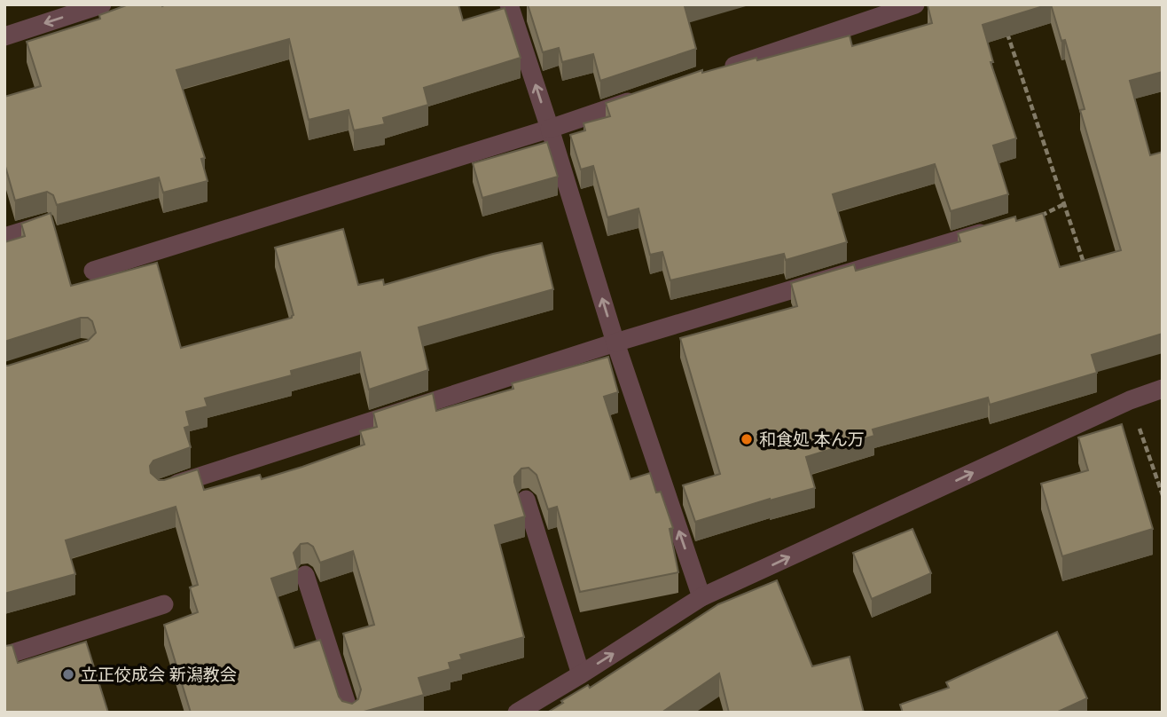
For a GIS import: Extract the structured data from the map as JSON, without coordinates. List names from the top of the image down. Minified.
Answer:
{"places":["和食処 本ん万","立正佼成会 新潟教会"]}
